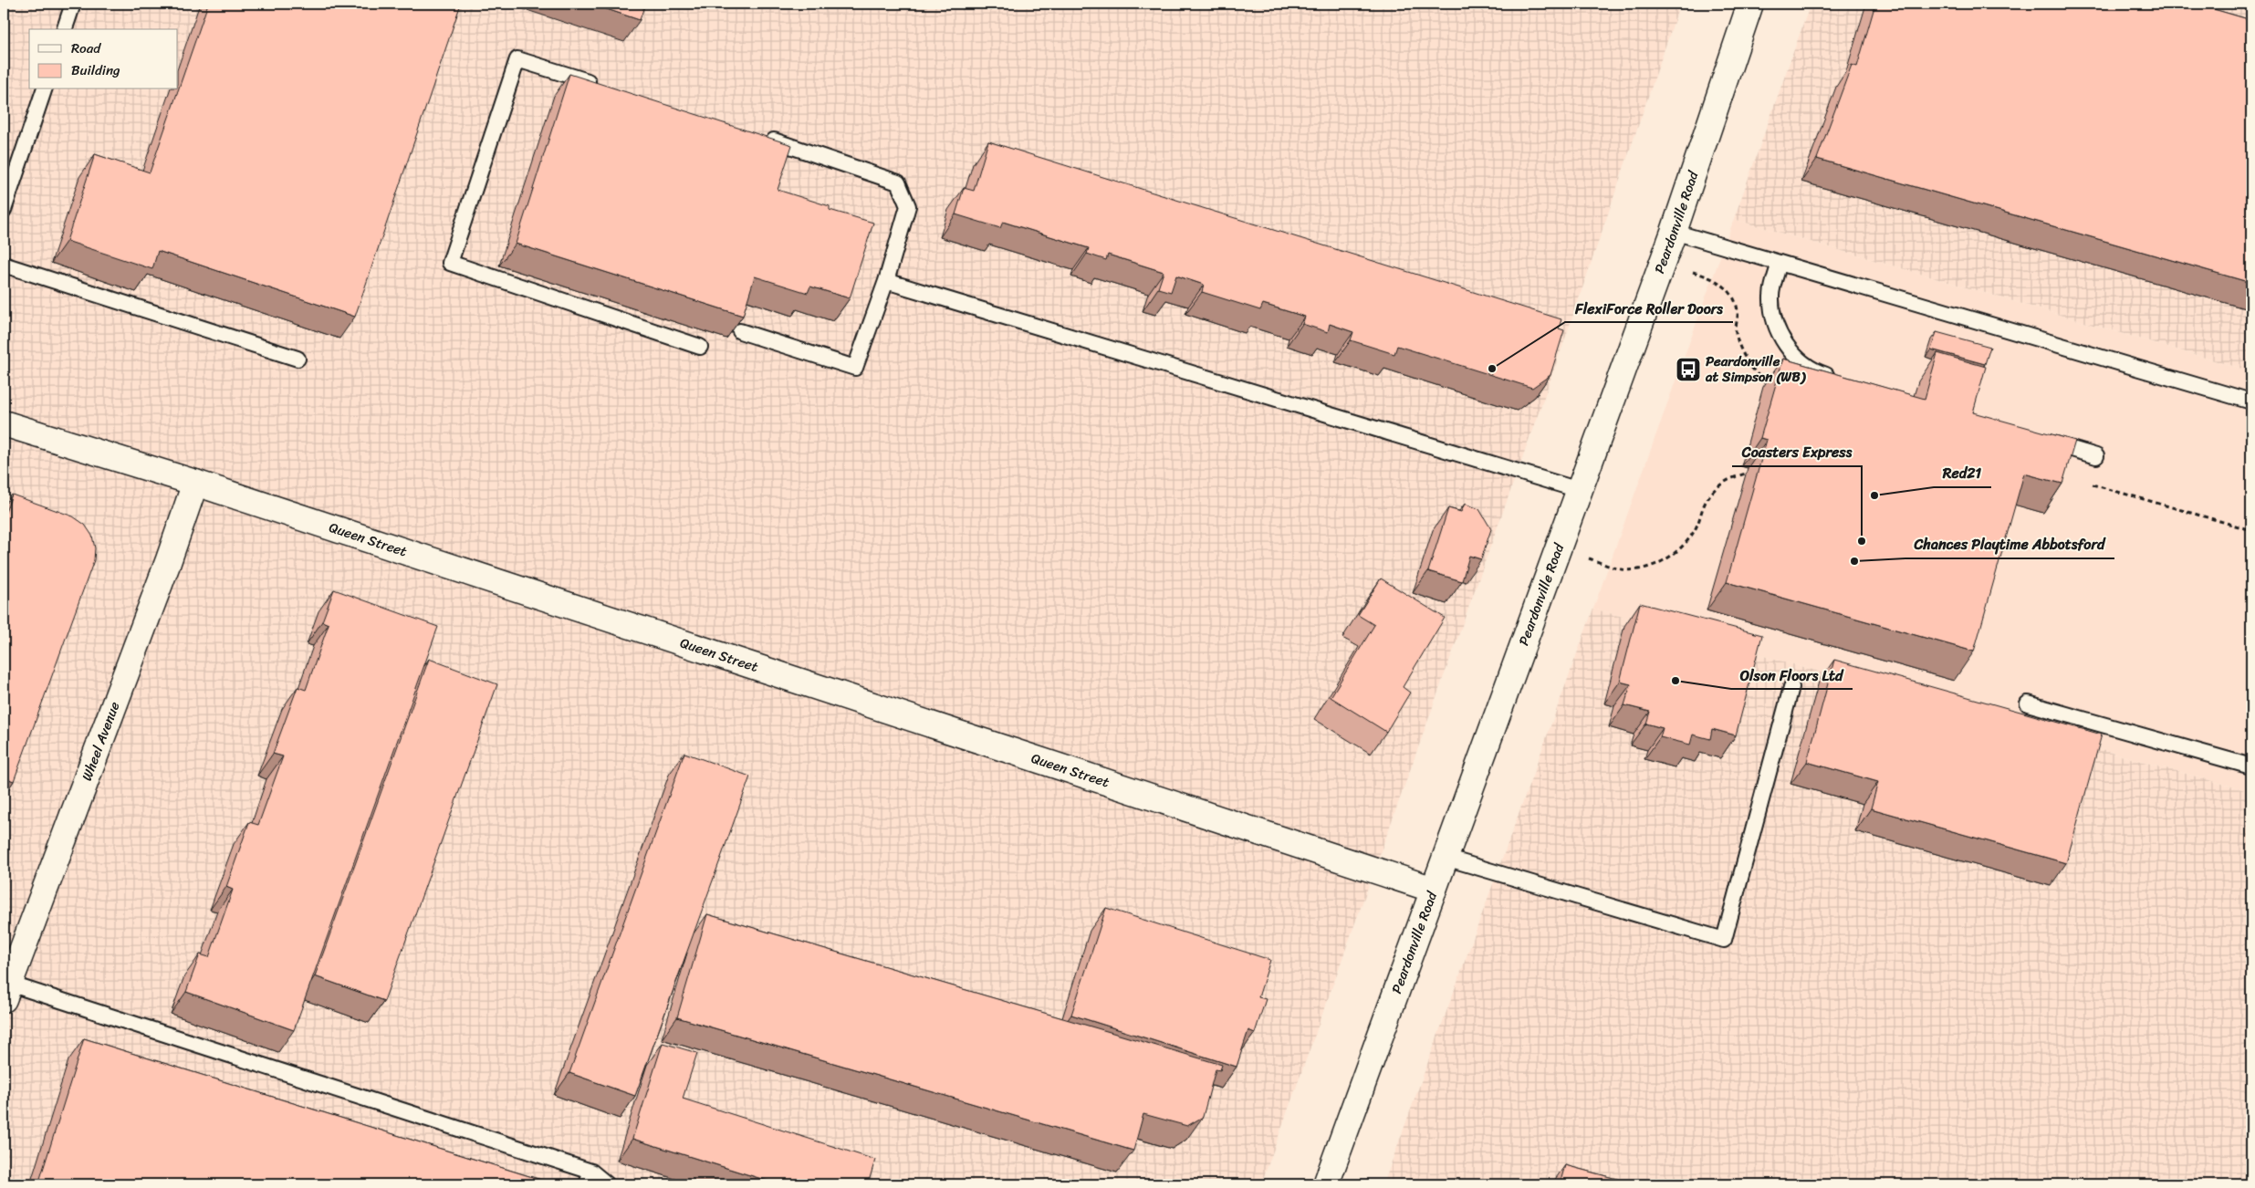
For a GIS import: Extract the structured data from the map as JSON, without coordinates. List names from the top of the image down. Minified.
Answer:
{"streets":{"street":["Peardonville Road","Queen Street","Wheel Avenue"]},"crossings":[["Peardonville Road","Queen Street"],["Queen Street","Wheel Avenue"]],"places":{"other":["FlexiForce Roller Doors","Red21","Coasters Express","Chances Playtime Abbotsford","Olson Floors Ltd"],"bus stop":["Peardonville at Simpson (WB)"]},"legend":["Road","Building"]}
